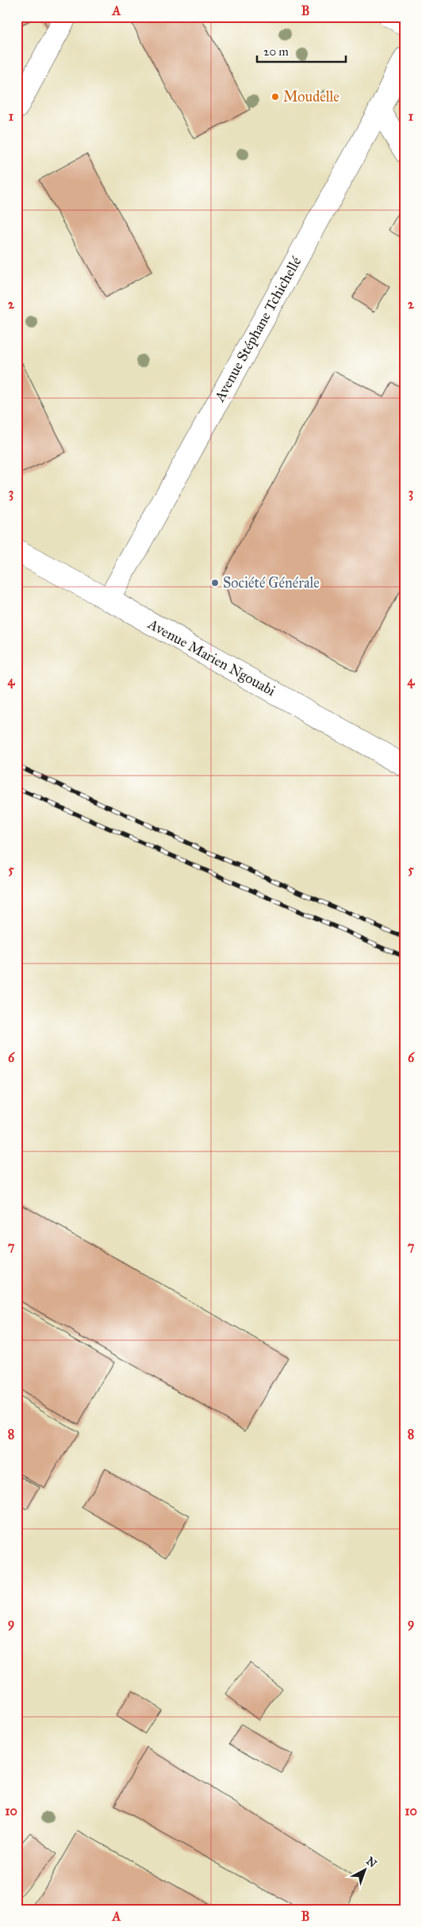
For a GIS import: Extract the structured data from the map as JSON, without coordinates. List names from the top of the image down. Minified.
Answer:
{"streets":{"main road":["Avenue Stéphane Tchichellé","Avenue Marien Ngouabi"]},"crossings":[["Avenue Stéphane Tchichellé","Avenue Marien Ngouabi"]],"places":["Moudelle","Société Générale"],"scale_bar":"20 m","north":"top right","grid":{"columns":["A","B"],"rows":["1","2","3","4","5","6","7","8","9","10"]}}
